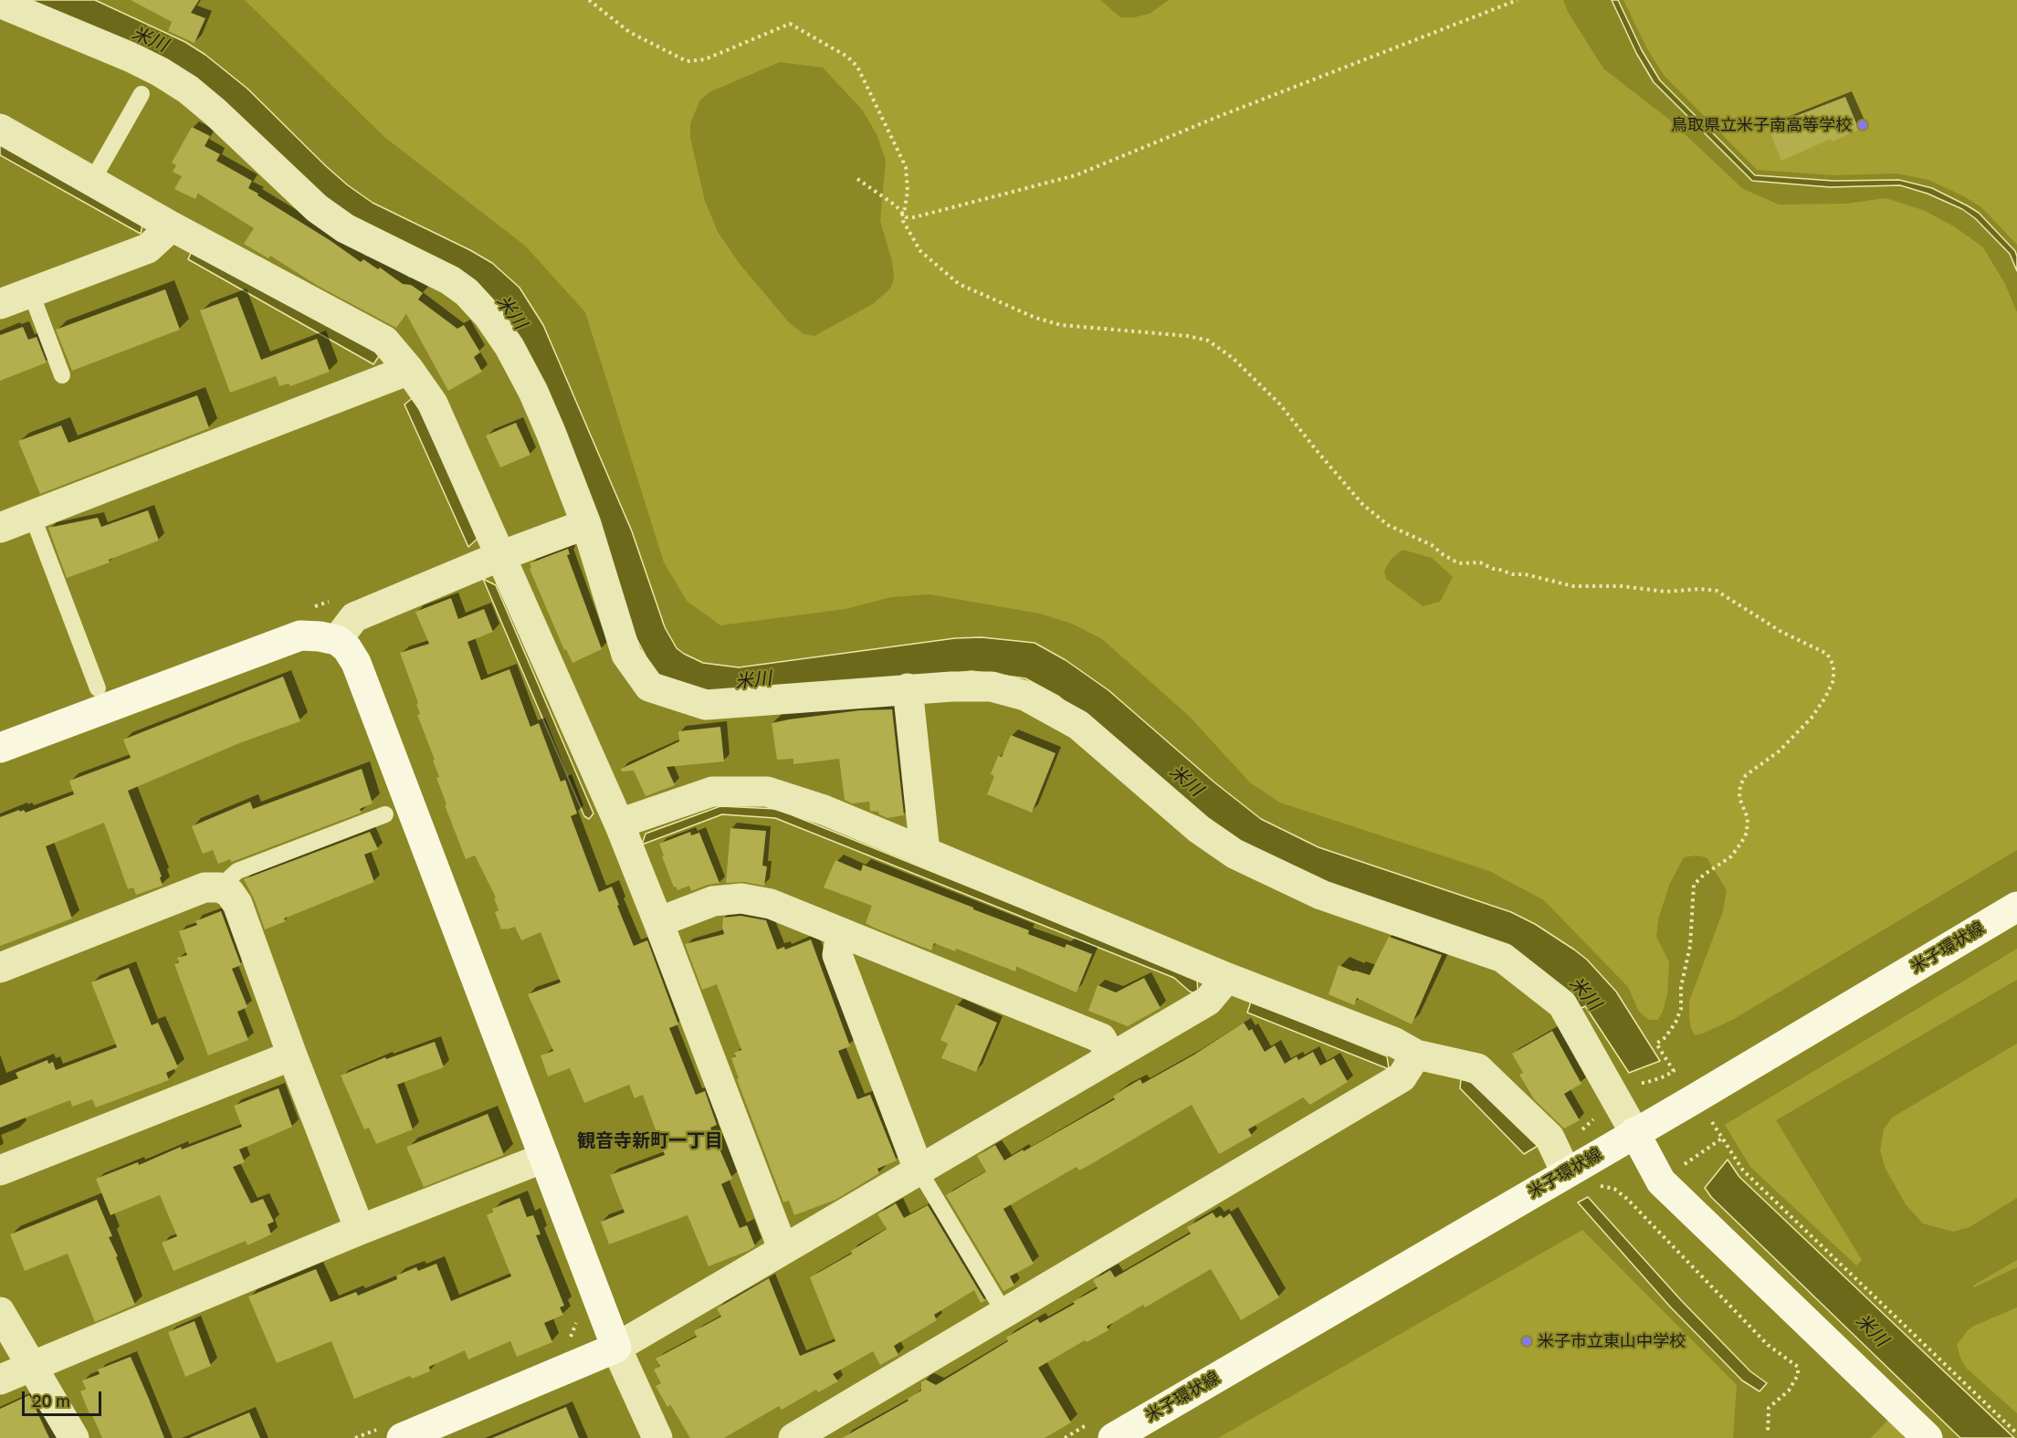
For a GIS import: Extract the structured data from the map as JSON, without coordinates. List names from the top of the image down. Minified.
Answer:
{"streets":{"street":["米子環状線"]},"districts":["観音寺新町一丁目"],"water":["米川"],"places":["鳥取県立米子南高等学校","米子市立東山中学校"],"scale_bar":"20 m"}
